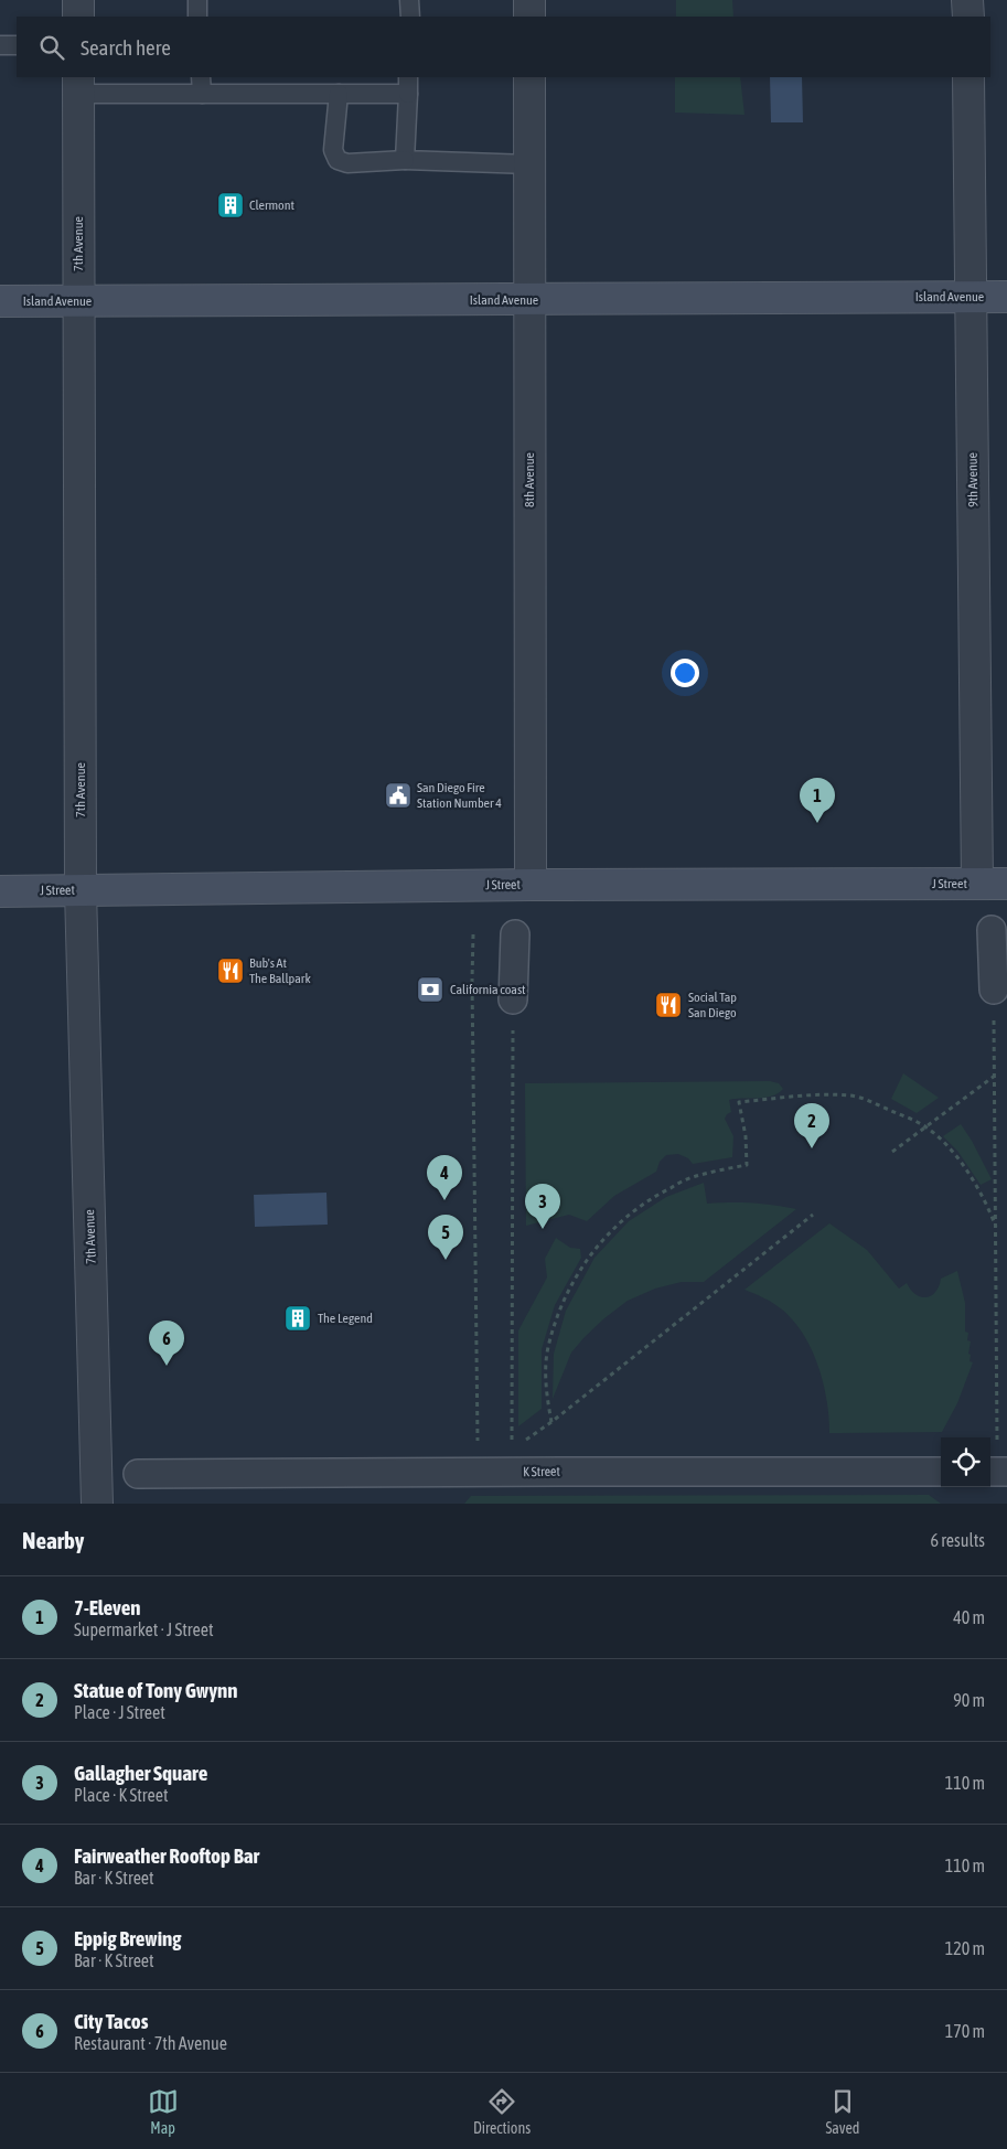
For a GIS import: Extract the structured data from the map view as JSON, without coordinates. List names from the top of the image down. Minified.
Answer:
{"streets":{"main road":["Island Avenue","J Street"],"street":["7th Avenue","8th Avenue","9th Avenue","K Street"]},"crossings":[["7th Avenue","Island Avenue"],["7th Avenue","J Street"],["Island Avenue","8th Avenue"],["Island Avenue","9th Avenue"],["8th Avenue","J Street"],["9th Avenue","J Street"]],"places":{"building":["Clermont","The Legend"],"public building":["San Diego Fire Station Number 4"],"restaurant":["Bub's At The Ballpark","Social Tap San Diego"],"bank":["California coast"]},"page":{"search":"Search here","pins":["1","2","4","3","5","6"],"heading":["Nearby","6 results"],"list":[{"mark":"1","name":"7-Eleven","note":"Supermarket · J Street","value":"40 m"},{"mark":"2","name":"Statue of Tony Gwynn","note":"Place · J Street","value":"90 m"},{"mark":"3","name":"Gallagher Square","note":"Place · K Street","value":"110 m"},{"mark":"4","name":"Fairweather Rooftop Bar","note":"Bar · K Street","value":"110 m"},{"mark":"5","name":"Eppig Brewing","note":"Bar · K Street","value":"120 m"},{"mark":"6","name":"City Tacos","note":"Restaurant · 7th Avenue","value":"170 m"}],"nav":["Map","Directions","Saved"]}}
